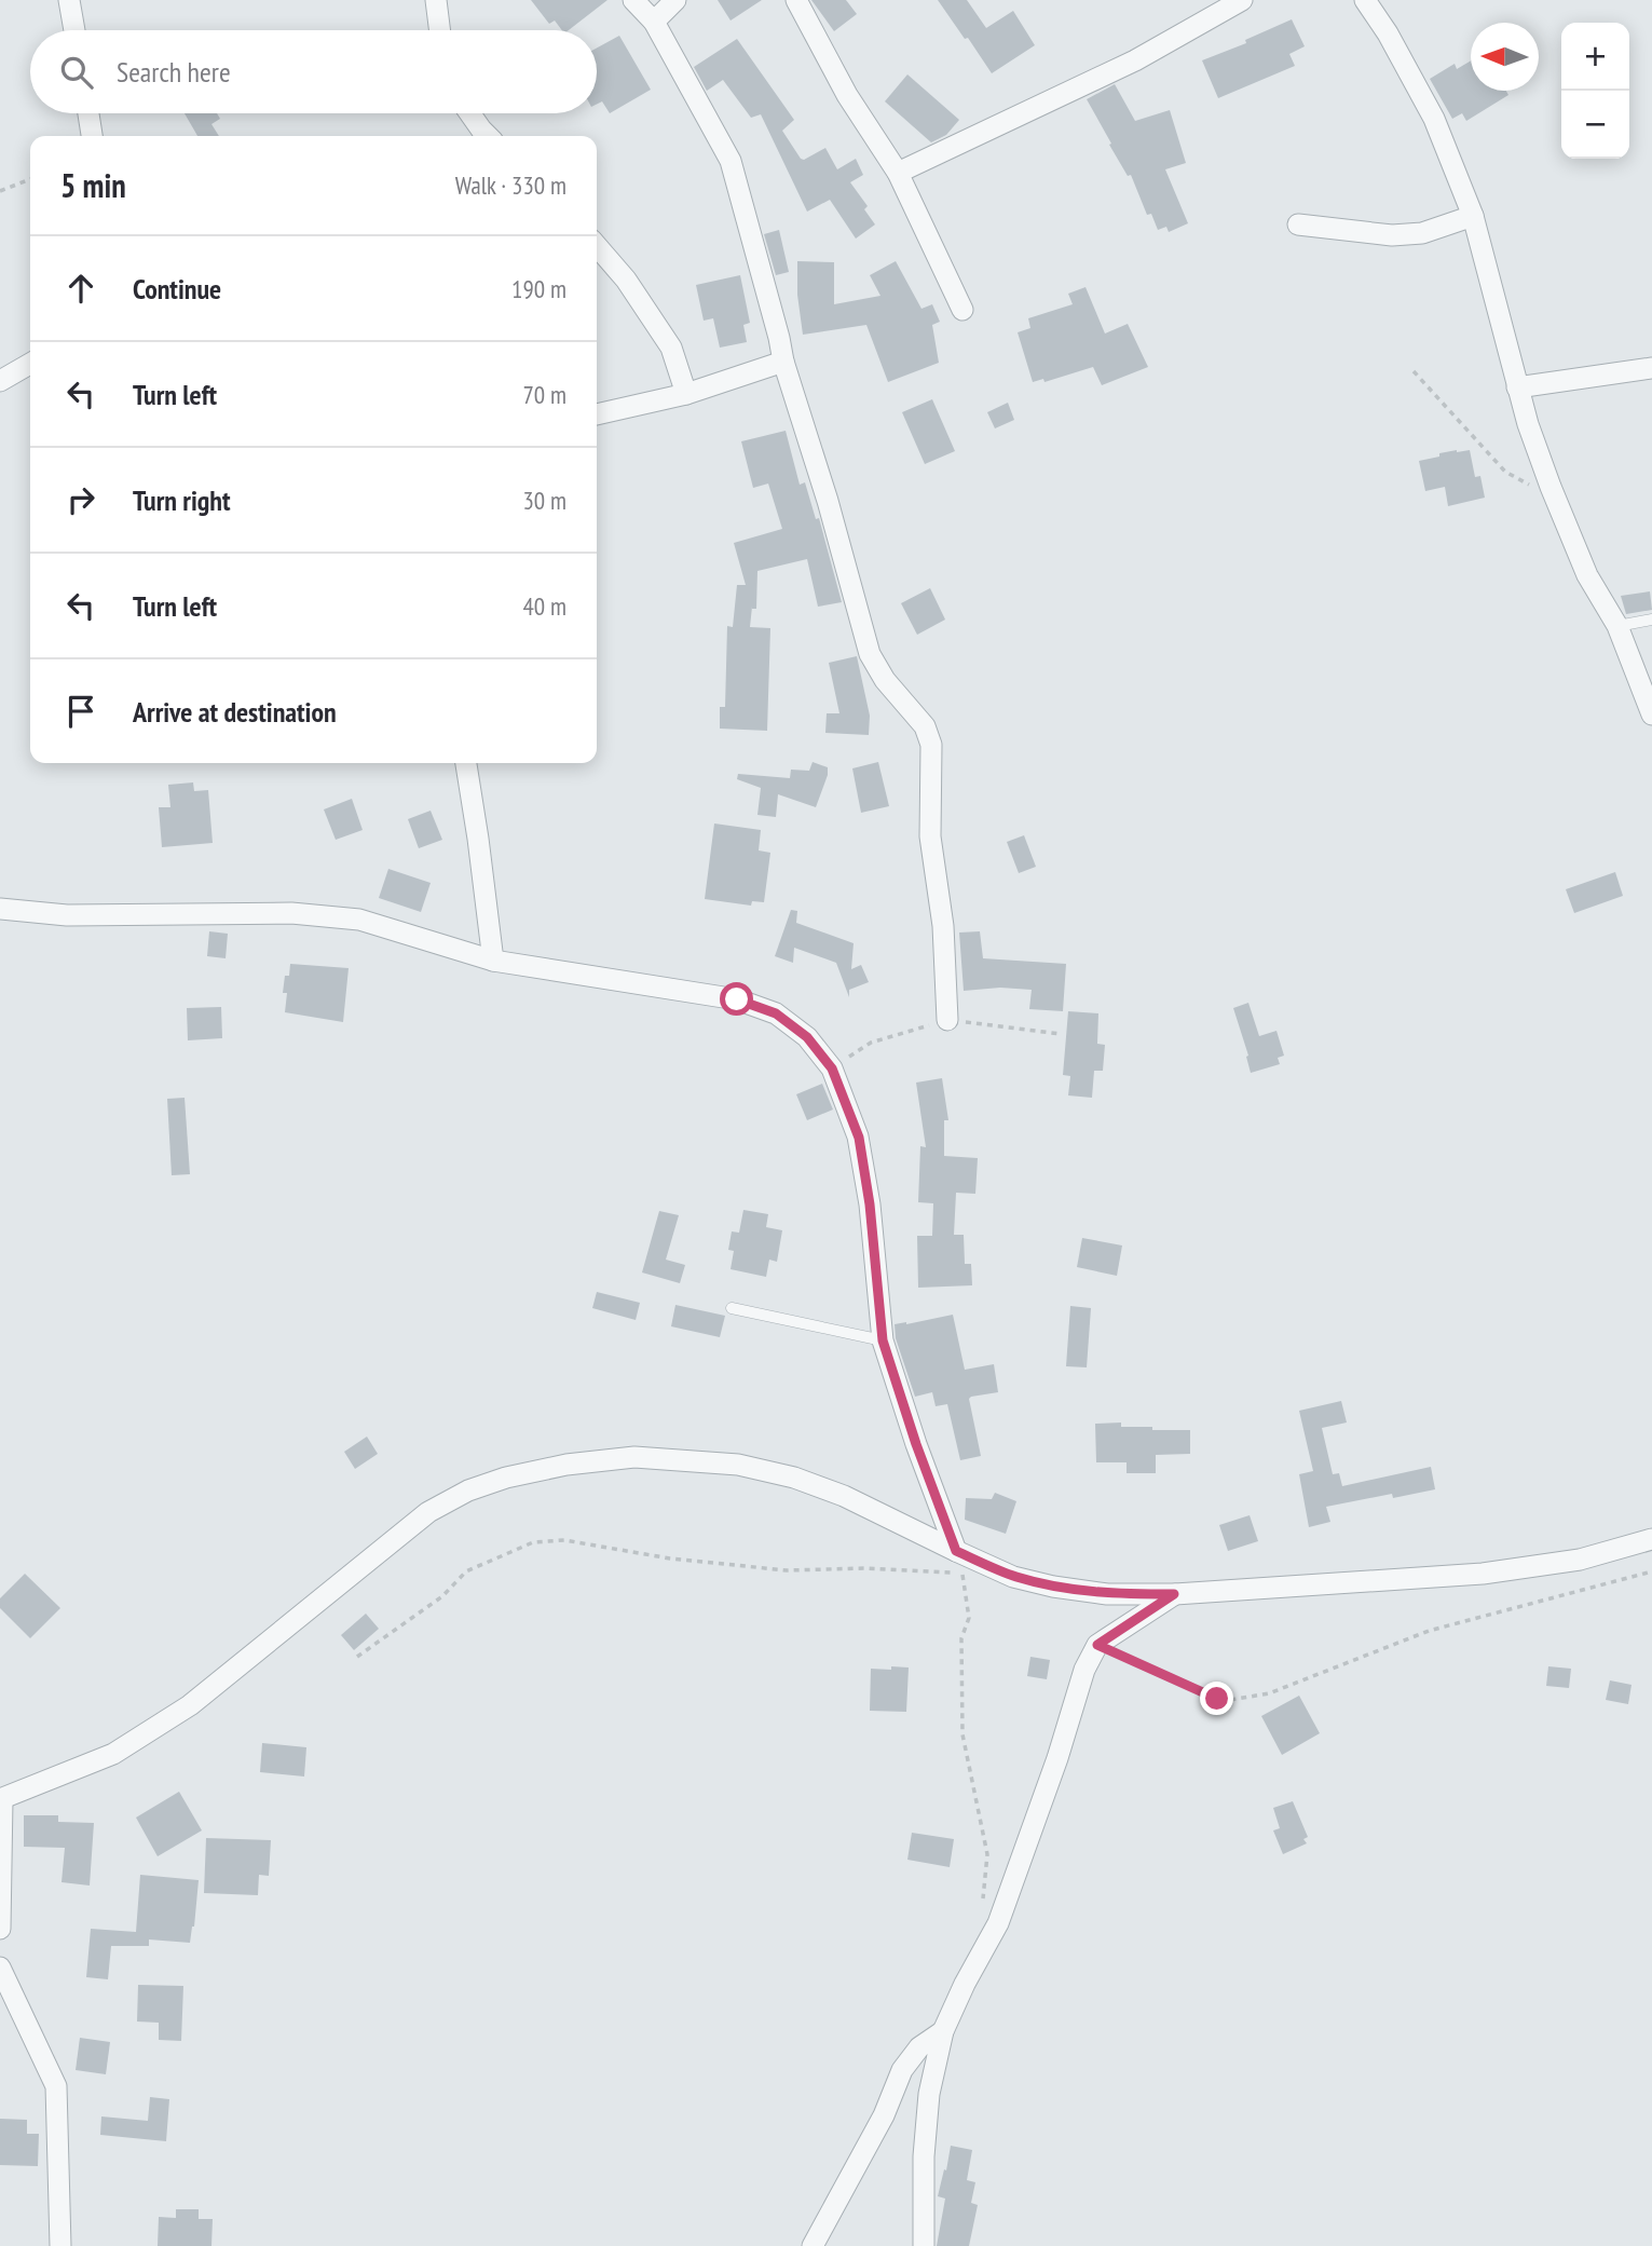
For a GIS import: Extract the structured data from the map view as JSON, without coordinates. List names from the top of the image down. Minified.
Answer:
{"north":"left","page":{"map_buttons":["+","−"],"search":"Search here","heading":["5 min","Walk · 330 m"],"list":[["Continue","190 m"],["Turn left","70 m"],["Turn right","30 m"],["Turn left","40 m"],"Arrive at destination"]}}
